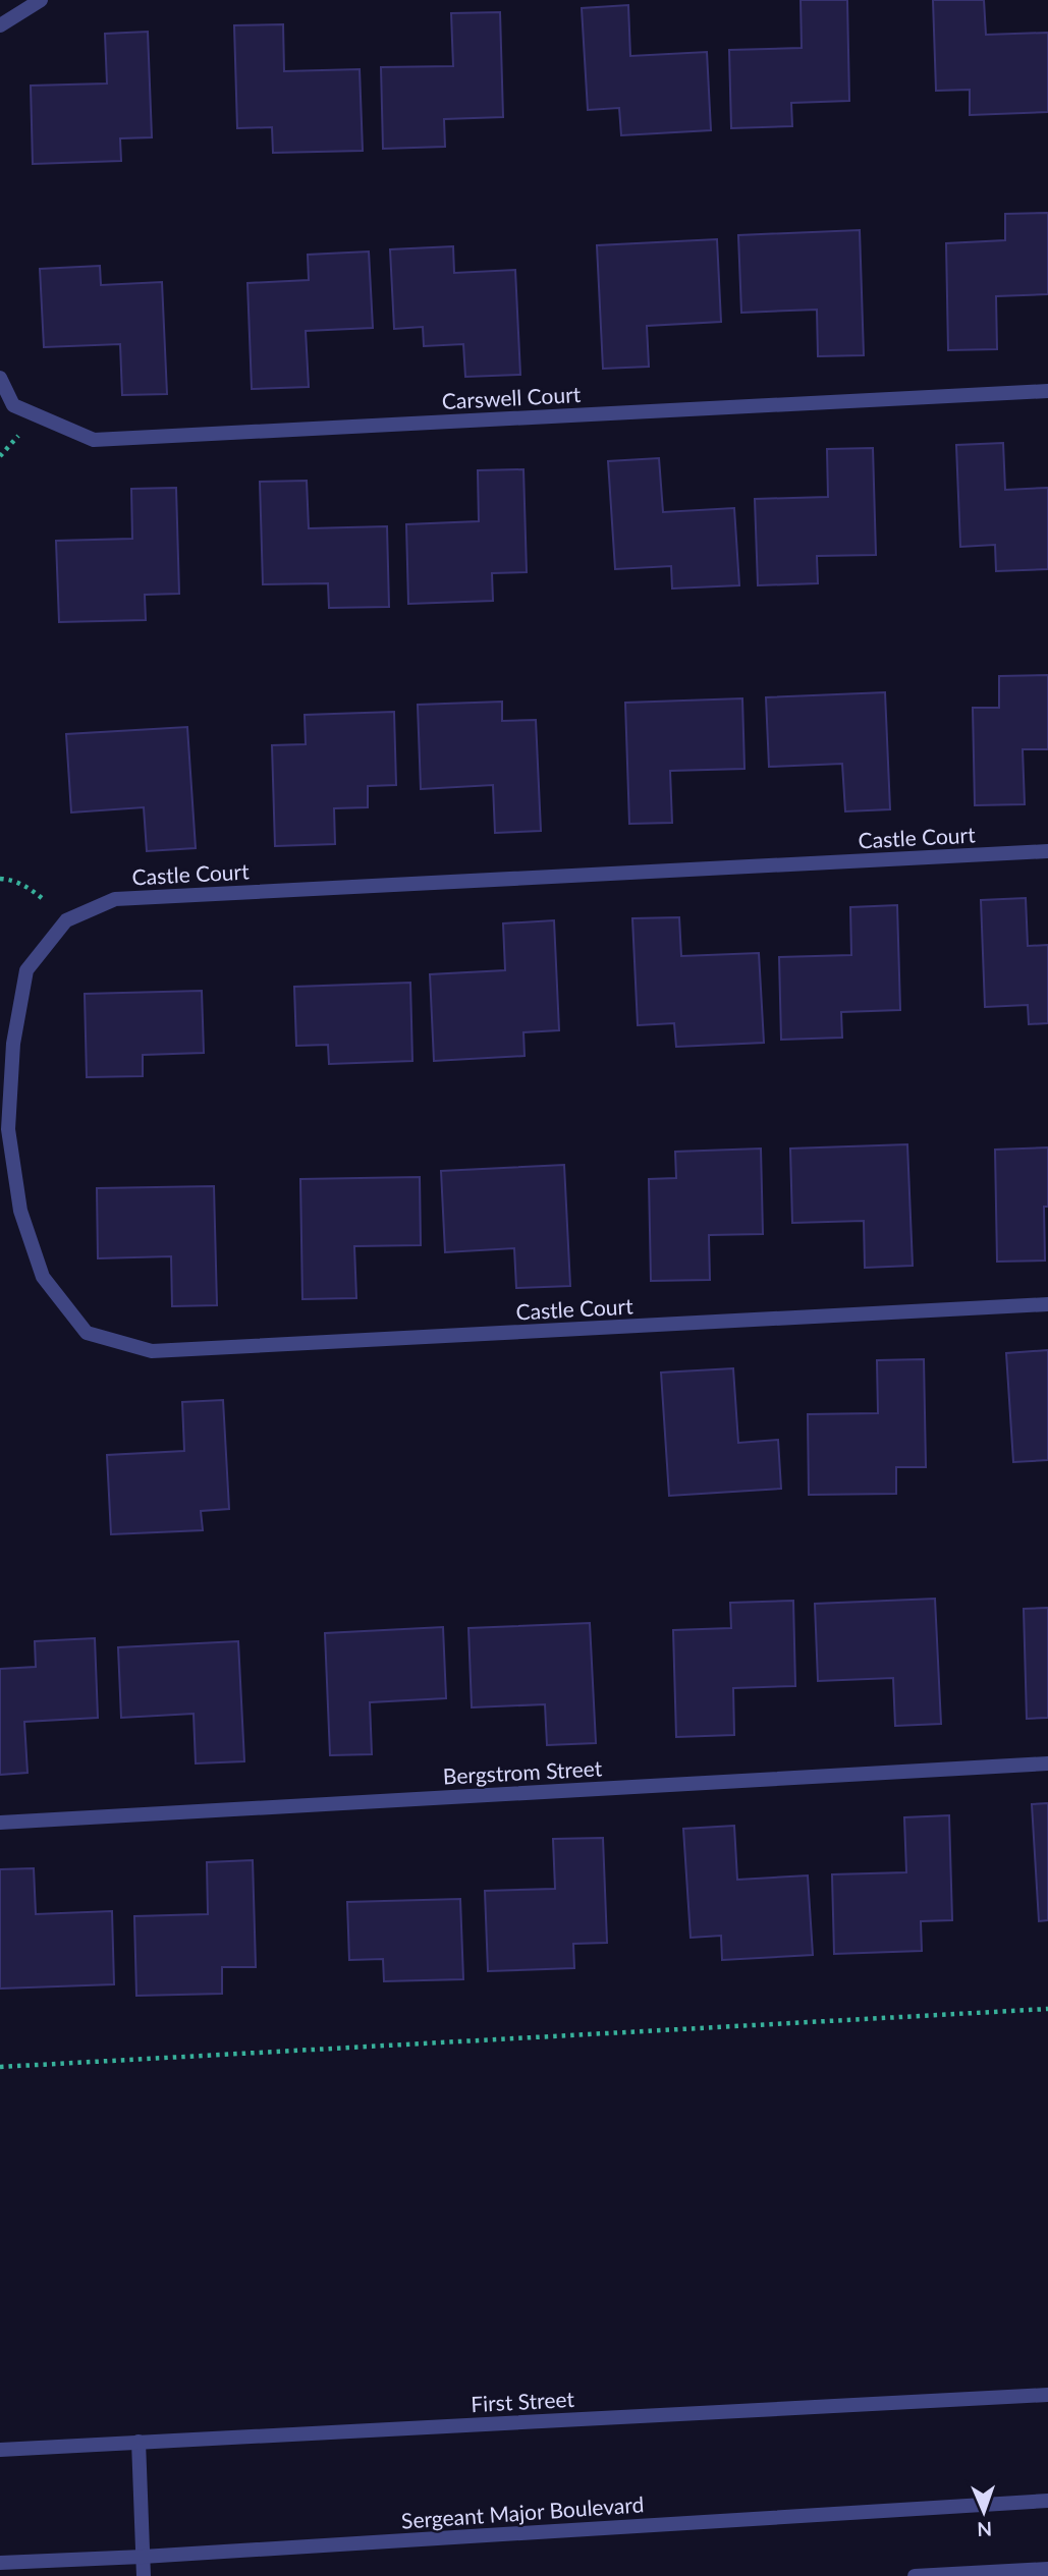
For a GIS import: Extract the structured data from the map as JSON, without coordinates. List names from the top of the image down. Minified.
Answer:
{"streets":{"street":["Carswell Court","Castle Court","Bergstrom Street","First Street","Sergeant Major Boulevard"]},"north":"bottom"}
